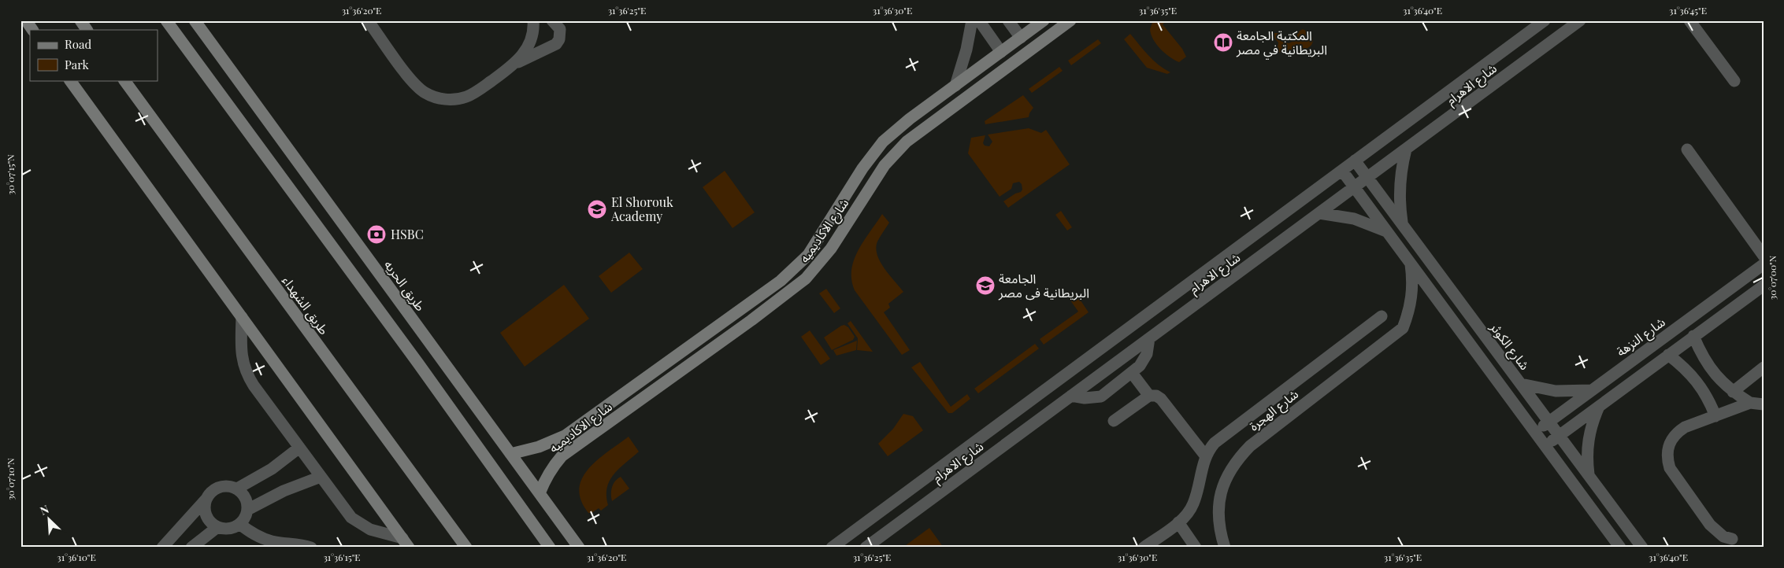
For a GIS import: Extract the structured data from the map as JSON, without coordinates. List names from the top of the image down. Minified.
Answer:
{"streets":{"street":["شارع الاهرام","شارع الاكاديميه","طريق الحريه","طريق الشهداء","شارع النزهة","شارع الكوثر","شارع الهجرة"]},"crossings":[["شارع الاهرام","شارع الكوثر"],["شارع الاكاديميه","طريق الحريه"],["شارع النزهة","شارع الكوثر"]],"places":{"library":["المكتبة الجامعة البريطانية في مصر"],"school or university":["El Shorouk Academy","الجامعة البريطانية فى مصر"],"bank":["HSBC"]},"legend":["Road","Park"],"north":"top left","coordinates":["31°36'20\"E","31°36'25\"E","31°36'30\"E","31°36'35\"E","31°36'40\"E","31°36'45\"E","30°07'15\"N","30°07'00\"N","30°07'10\"N","31°36'10\"E","31°36'15\"E"]}
